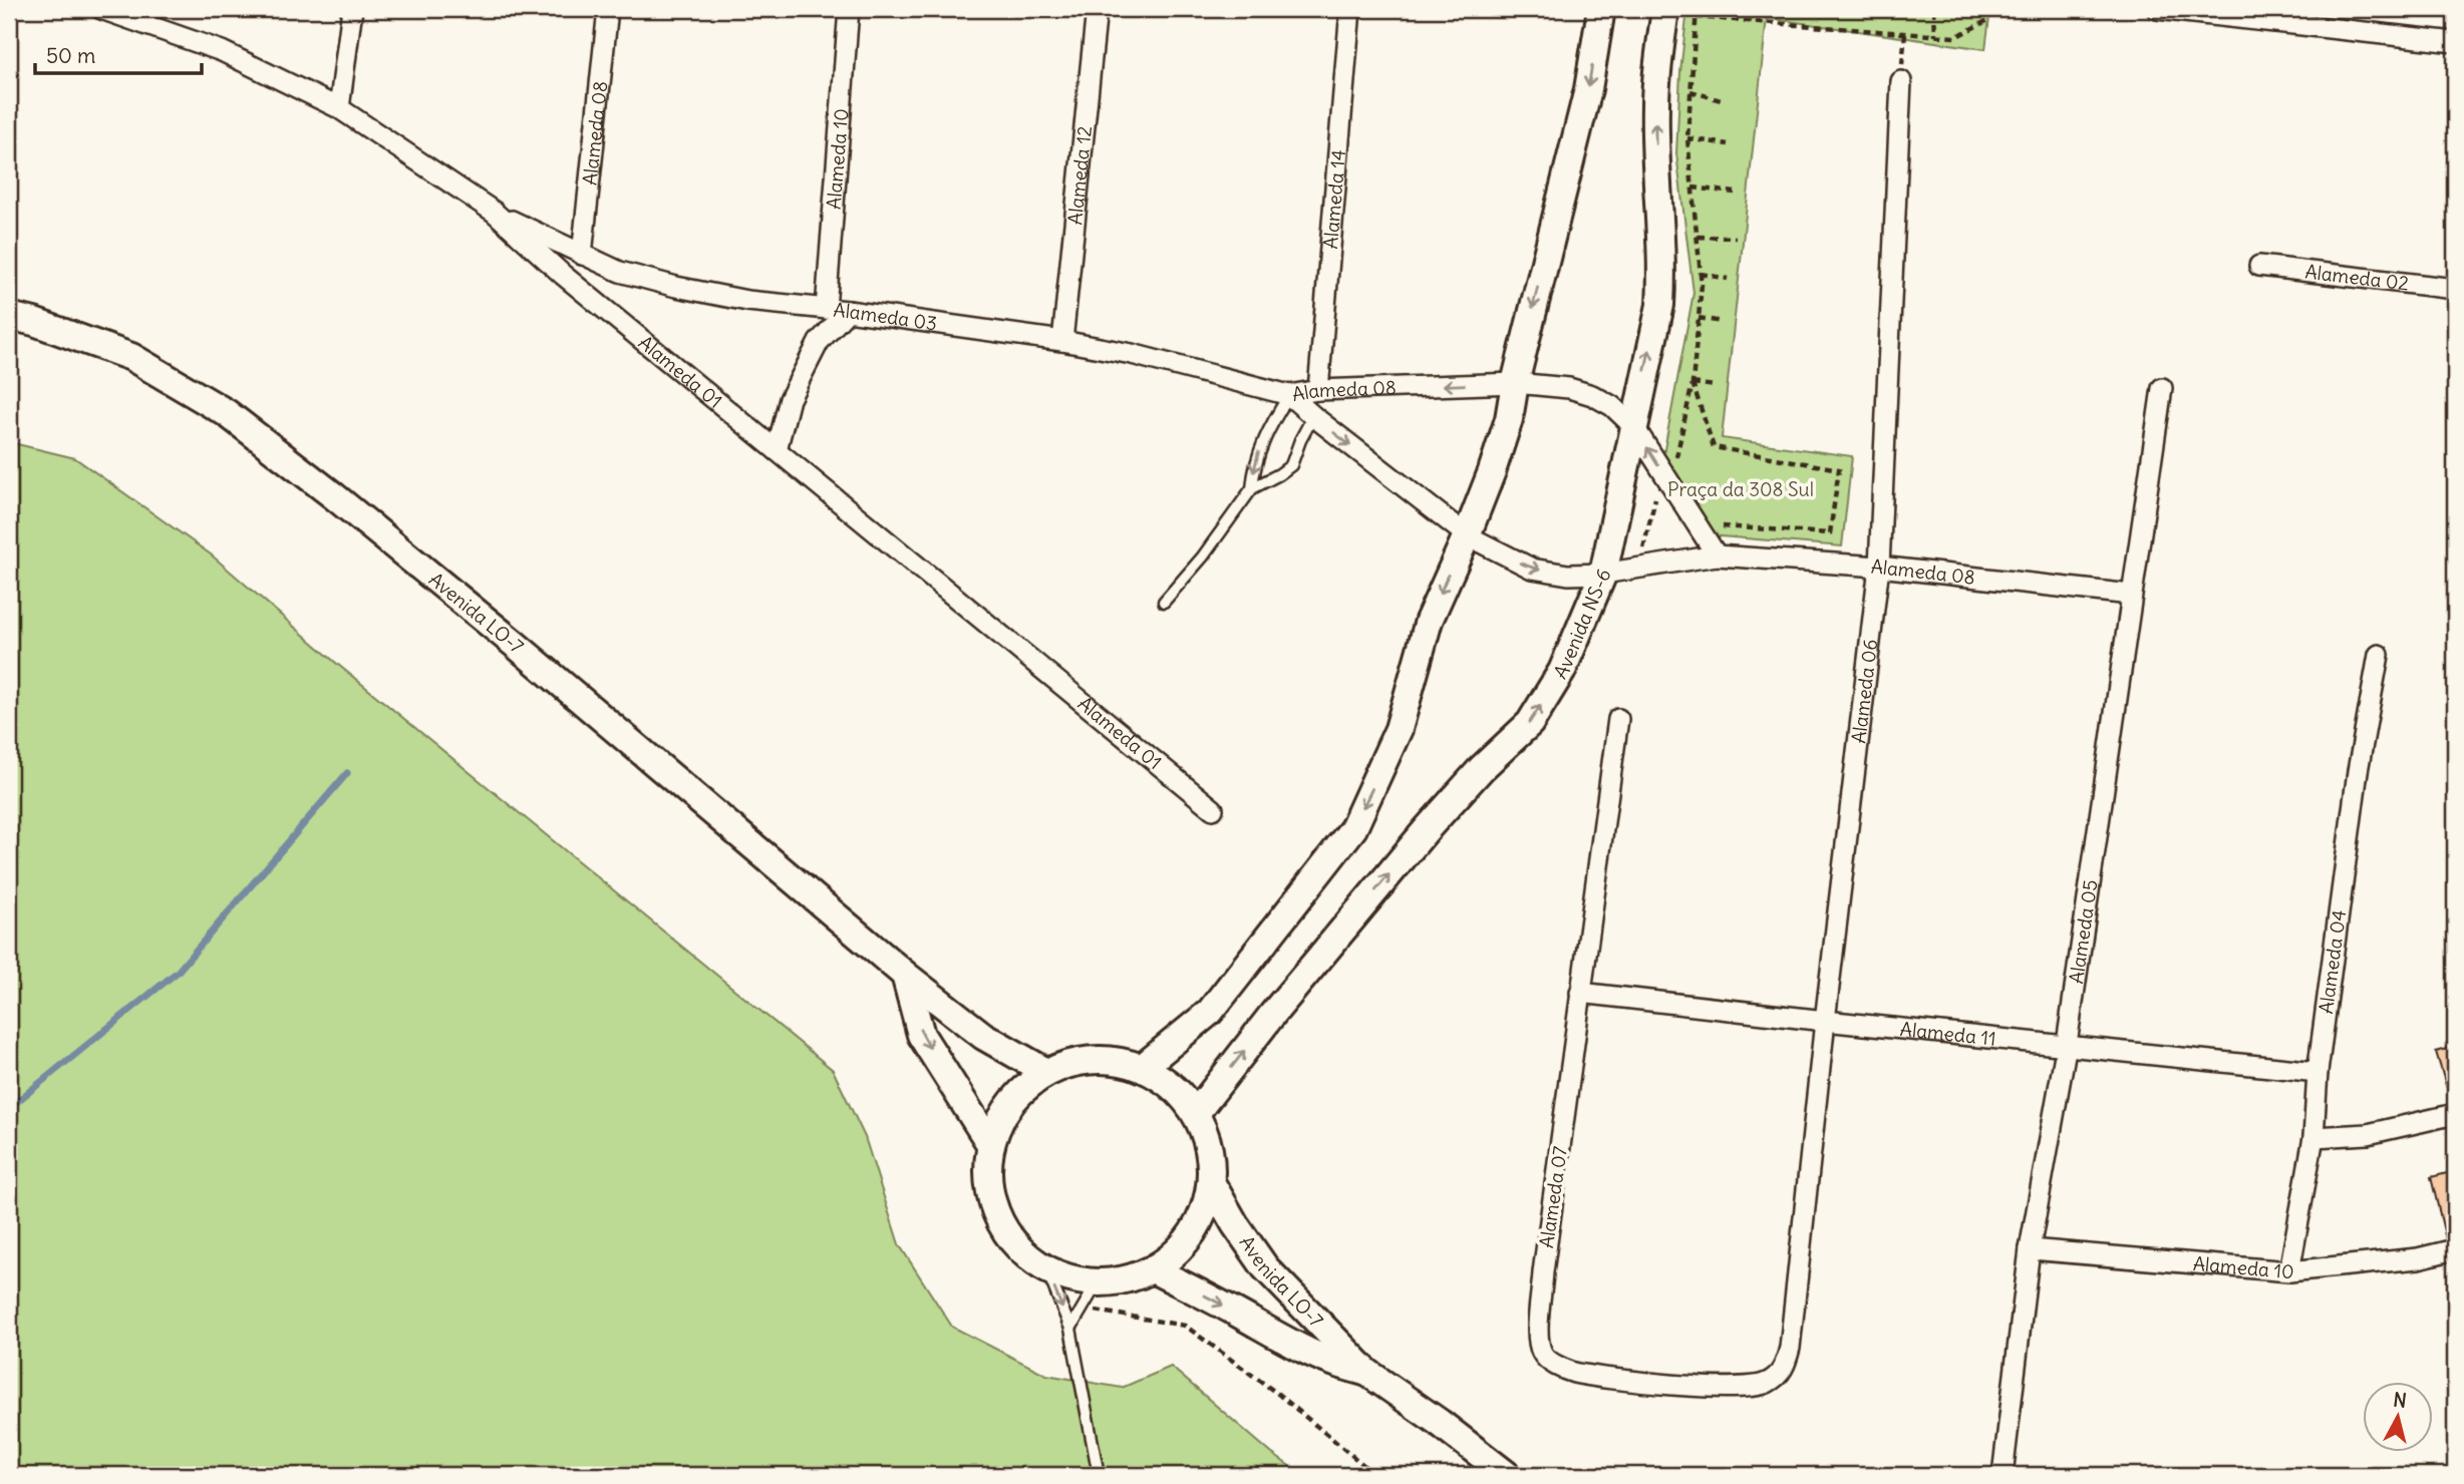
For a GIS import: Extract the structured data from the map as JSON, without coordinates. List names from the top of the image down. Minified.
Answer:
{"streets":{"street":["Alameda 08","Alameda 10","Alameda 12","Alameda 14","Alameda 02","Alameda 03","Alameda 01","Avenida LO-7","Avenida NS-6","Alameda 06","Alameda 05","Alameda 04","Alameda 11","Alameda 07"]},"crossings":[["Alameda 08","Alameda 14"],["Alameda 08","Alameda 03"],["Alameda 08","Avenida NS-6"],["Alameda 08","Alameda 06"],["Alameda 08","Alameda 05"],["Alameda 10","Alameda 03"],["Alameda 10","Alameda 05"],["Alameda 10","Alameda 04"],["Alameda 12","Alameda 03"],["Alameda 03","Alameda 01"],["Avenida LO-7","Avenida NS-6"],["Alameda 06","Alameda 11"],["Alameda 06","Alameda 07"],["Alameda 05","Alameda 11"],["Alameda 04","Alameda 11"],["Alameda 11","Alameda 07"]],"parks":["Praça da 308 Sul"],"scale_bar":"50 m","north":"top"}
